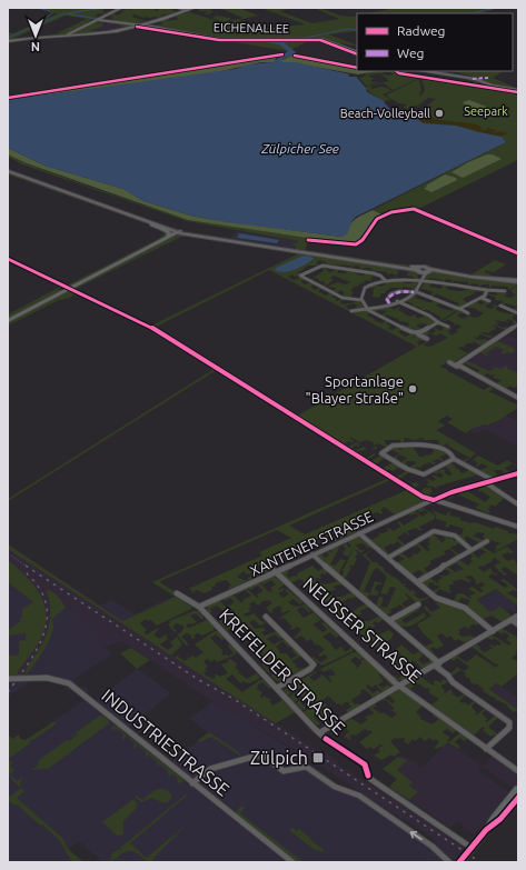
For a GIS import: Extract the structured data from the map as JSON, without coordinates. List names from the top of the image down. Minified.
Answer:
{"streets":{"street":["EICHENALLEE","XANTENER STRASSE","NEUSSER STRASSE","KREFELDER STRASSE","INDUSTRIESTRASSE"]},"crossings":[["XANTENER STRASSE","NEUSSER STRASSE"],["XANTENER STRASSE","KREFELDER STRASSE"]],"water":["Zülpicher See"],"parks":["Seepark"],"places":{"other":["Beach-Volleyball","Sportanlage \"Blayer Straße\""],"transit":["Zülpich"]},"legend":["Radweg","Weg"],"north":"bottom"}
